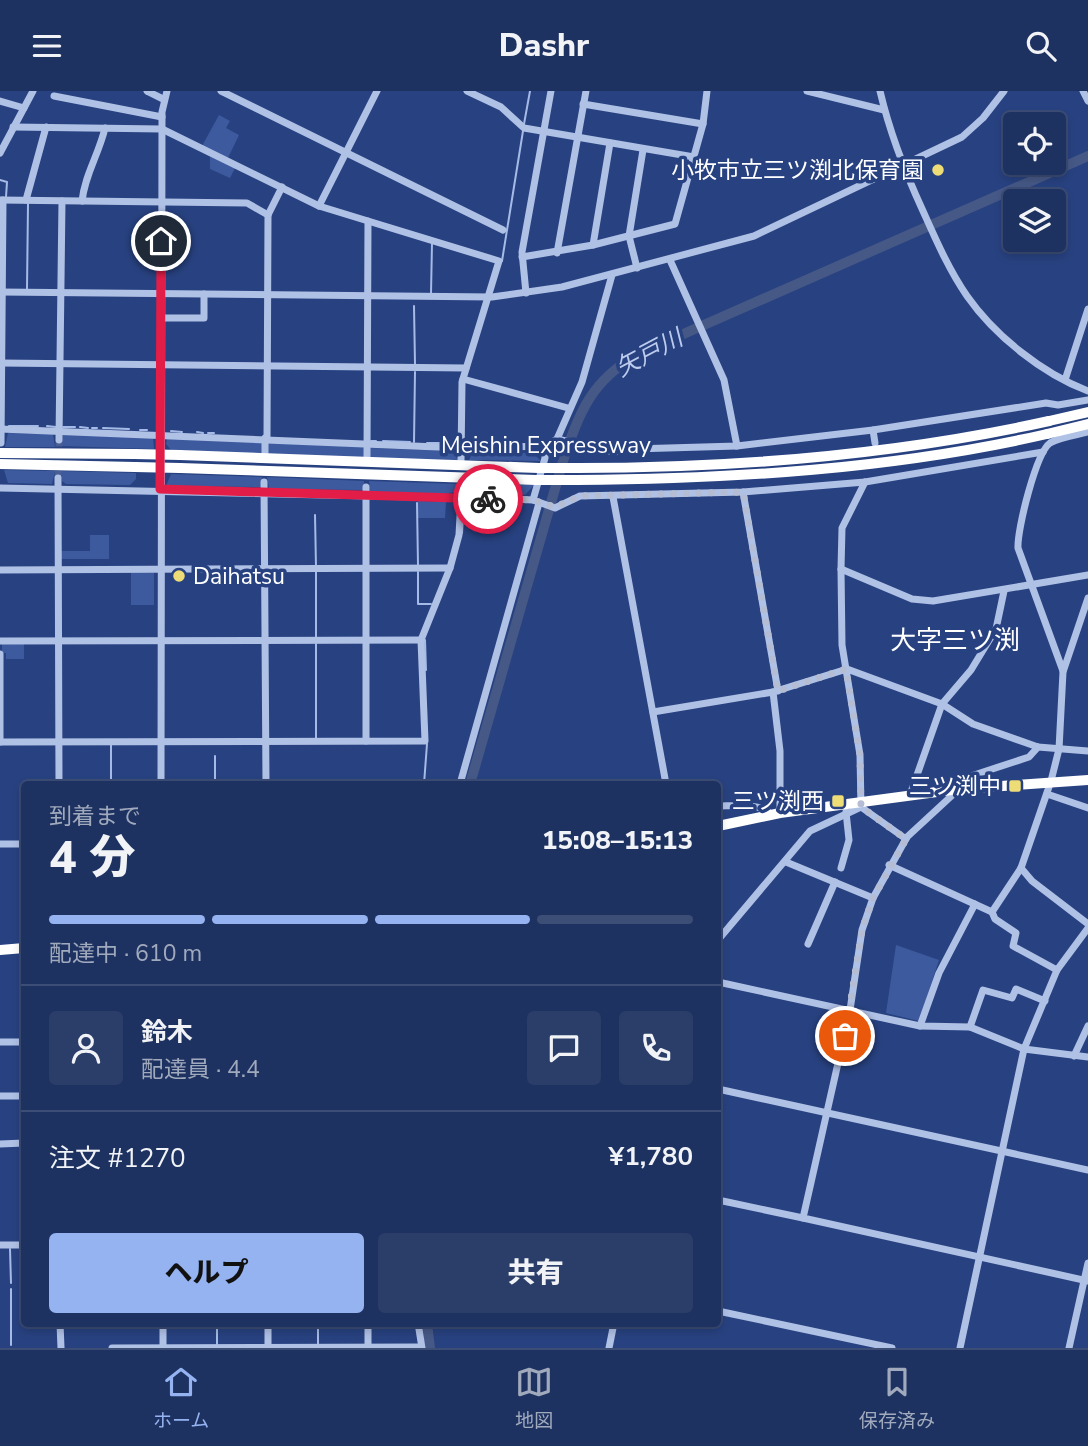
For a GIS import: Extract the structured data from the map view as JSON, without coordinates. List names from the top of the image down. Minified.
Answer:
{"streets":{"highway":["Meishin Expressway"]},"districts":["大字三ツ渕"],"water":["矢戸川"],"places":{"other":["小牧市立三ツ渕北保育園","Daihatsu"],"transit":["三ツ渕中","三ツ渕西"]},"page":{"header":"Dashr","heading":["4 分","到着まで","15:08–15:13"],"panel":["鈴木","配達員 · 4.4","注文 #1270","¥1,780"],"bar":"配達中 · 610 m","buttons":["ヘルプ","共有"],"tabs":["ホーム","地図","保存済み"]}}
